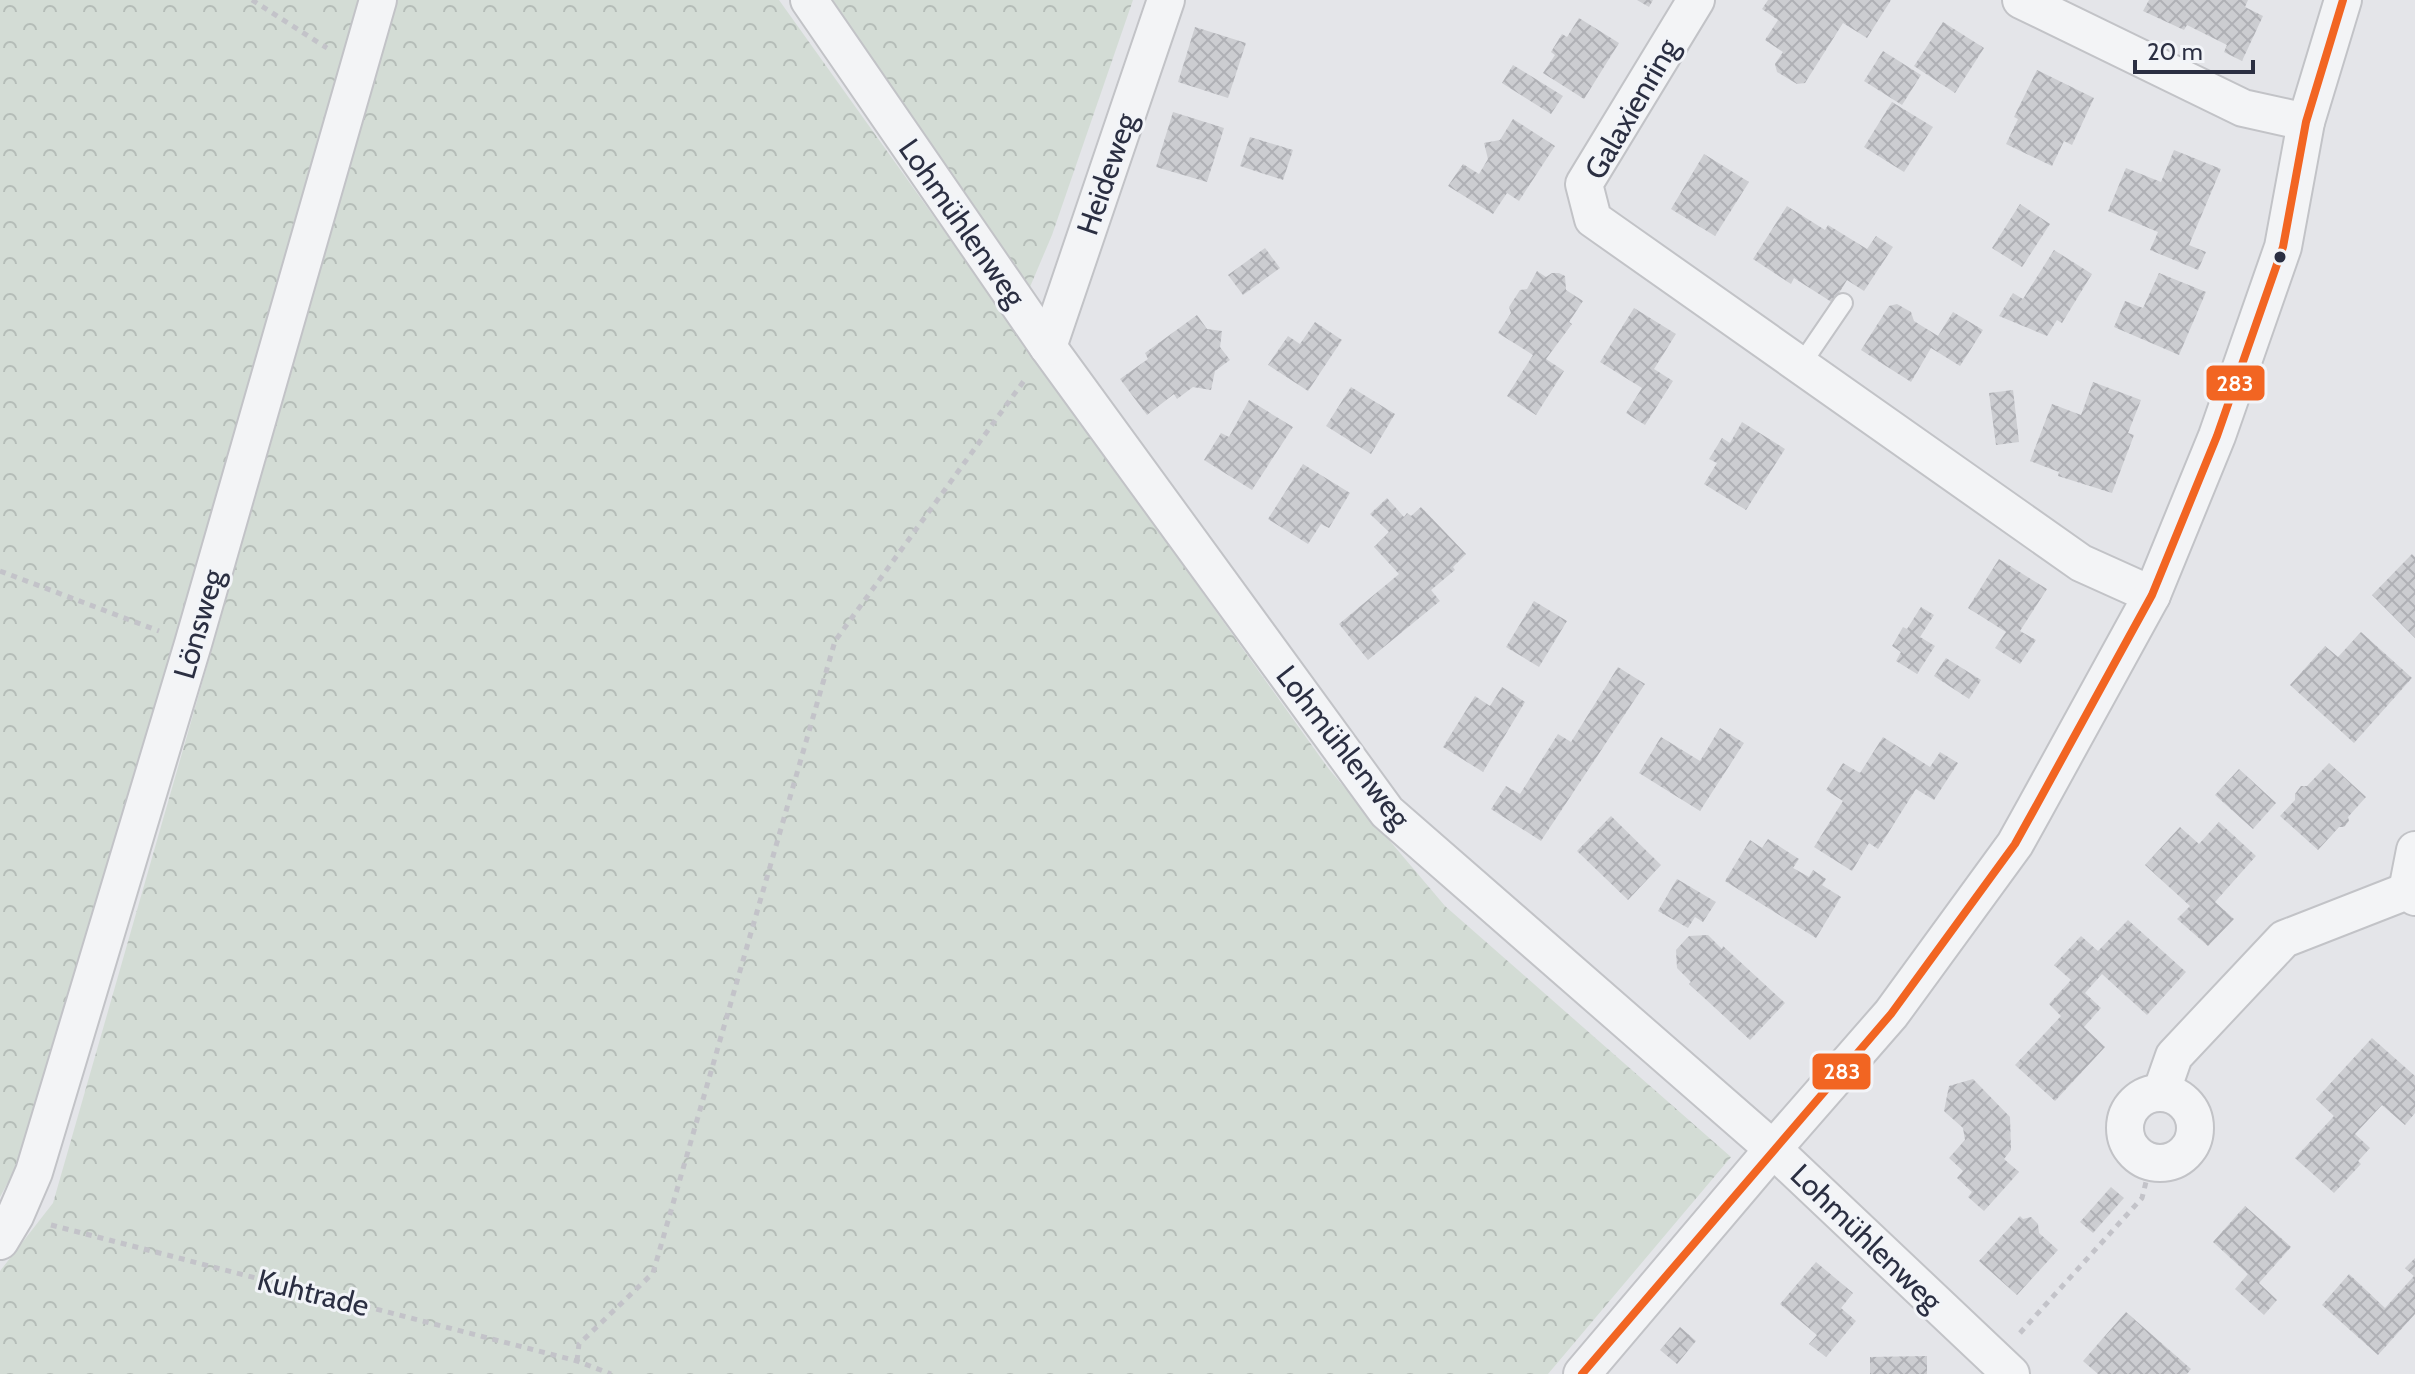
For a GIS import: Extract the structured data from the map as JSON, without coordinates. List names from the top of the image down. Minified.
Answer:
{"streets":{"street":["Galaxienring","Heideweg","Lohmühlenweg","Lönsweg"],"path":["Kuhtrade"]},"crossings":[["Heideweg","Lohmühlenweg"],["Lönsweg","Kuhtrade"]],"lines":["transit line 283"],"scale_bar":"20 m"}
